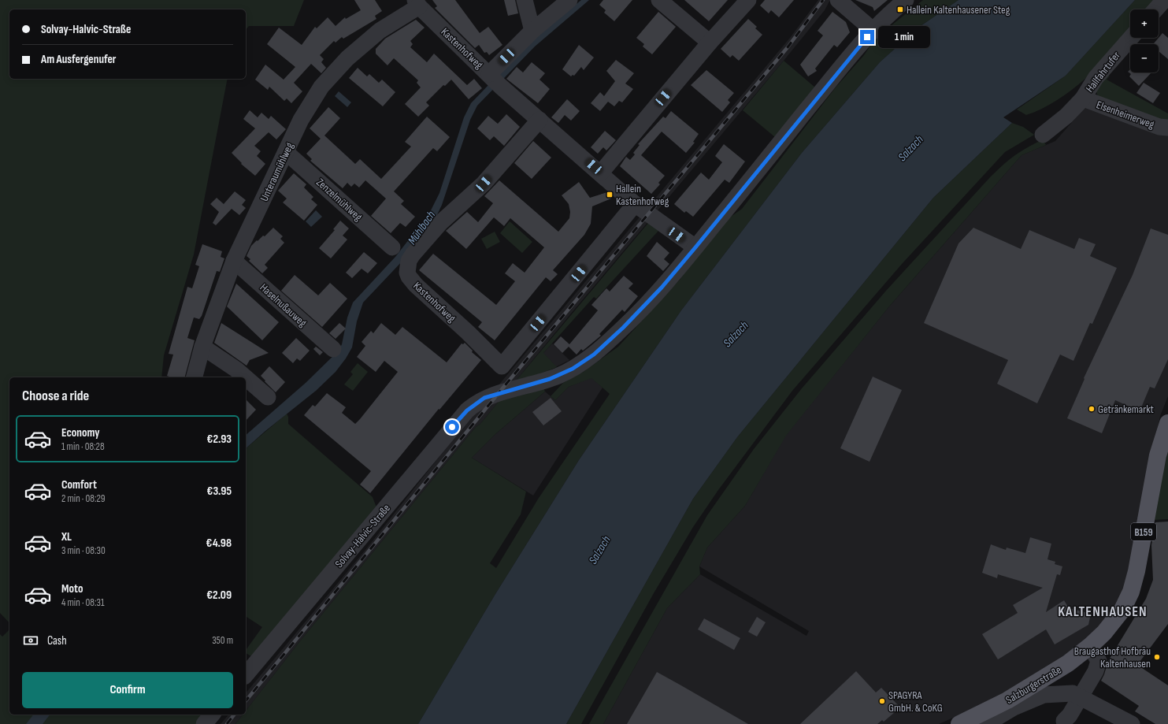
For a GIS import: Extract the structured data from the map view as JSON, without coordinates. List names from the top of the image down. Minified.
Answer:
{"streets":{"main road":["B159","Salzburgerstraße"],"street":["Kastenhofweg","Hallfahrtufer","Elsenheimerweg","Unteraumühlweg","Zenzelmühlweg","Haselnußauweg","Solvay-Halvic-Straße"]},"crossings":[["Kastenhofweg","Unteraumühlweg"],["Kastenhofweg","Solvay-Halvic-Straße"],["Hallfahrtufer","Elsenheimerweg"],["Unteraumühlweg","Zenzelmühlweg"],["Unteraumühlweg","Haselnußauweg"]],"districts":["KALTENHAUSEN"],"water":["Salzach","Mühlbach"],"places":{"transit":["Hallein Kaltenhausener Steg","Hallein Kastenhofweg"],"other":["Getränkemarkt","Braugasthof Hofbräu Kaltenhausen","SPAGYRA GmbH. & CoKG"]},"page":{"map_buttons":["+","−"],"banner":["Solvay-Halvic-Straße","Am Ausfergenufer"],"bubble":"1 min","heading":"Choose a ride","list":[{"name":"Economy","note":"1 min · 08:28","value":"€2.93"},{"name":"Comfort","note":"2 min · 08:29","value":"€3.95"},{"name":"XL","note":"3 min · 08:30","value":"€4.98"},{"name":"Moto","note":"4 min · 08:31","value":"€2.09"}],"pay":["Cash","350 m"],"buttons":"Confirm"}}
